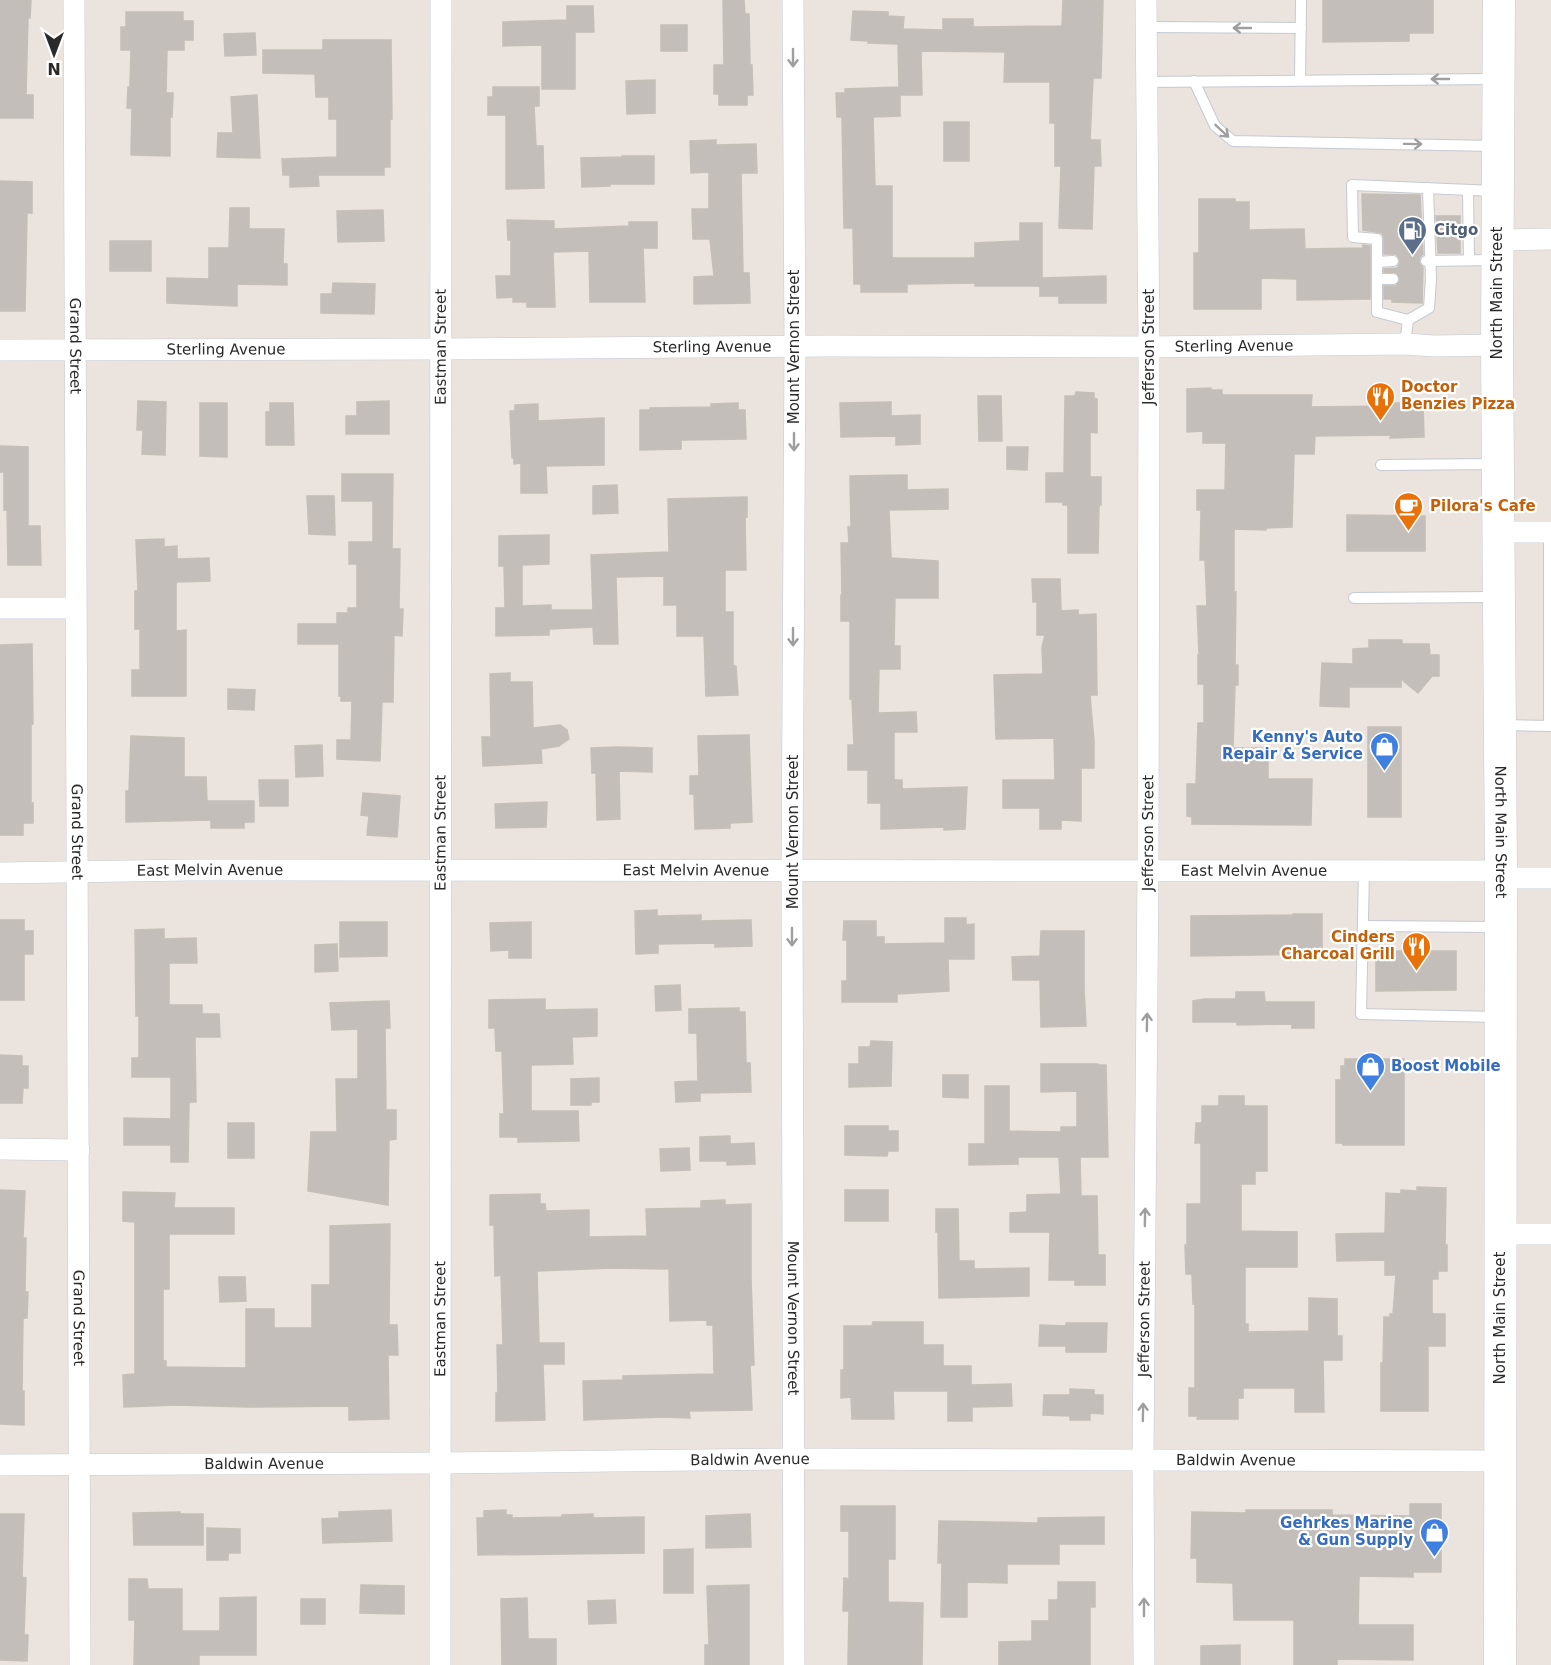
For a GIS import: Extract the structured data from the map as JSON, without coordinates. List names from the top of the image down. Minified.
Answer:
{"streets":{"main road":["North Main Street"],"street":["Sterling Avenue","Grand Street","Eastman Street","Mount Vernon Street","Jefferson Street","East Melvin Avenue","Baldwin Avenue"]},"crossings":[["North Main Street","Sterling Avenue"],["North Main Street","East Melvin Avenue"],["North Main Street","Baldwin Avenue"],["Sterling Avenue","Grand Street"],["Sterling Avenue","Eastman Street"],["Sterling Avenue","Mount Vernon Street"],["Sterling Avenue","Jefferson Street"],["Grand Street","East Melvin Avenue"],["Grand Street","Baldwin Avenue"],["Eastman Street","East Melvin Avenue"],["Eastman Street","Baldwin Avenue"],["Mount Vernon Street","East Melvin Avenue"],["Mount Vernon Street","Baldwin Avenue"],["Jefferson Street","East Melvin Avenue"],["Jefferson Street","Baldwin Avenue"]],"one_way":["Mount Vernon Street","Jefferson Street"],"places":{"fuel station":["Citgo"],"restaurant":["Doctor Benzies Pizza","Cinders Charcoal Grill"],"cafe":["Pilora's Cafe"],"shop":["Kenny's Auto Repair & Service","Boost Mobile","Gehrkes Marine & Gun Supply"]},"north":"bottom"}
